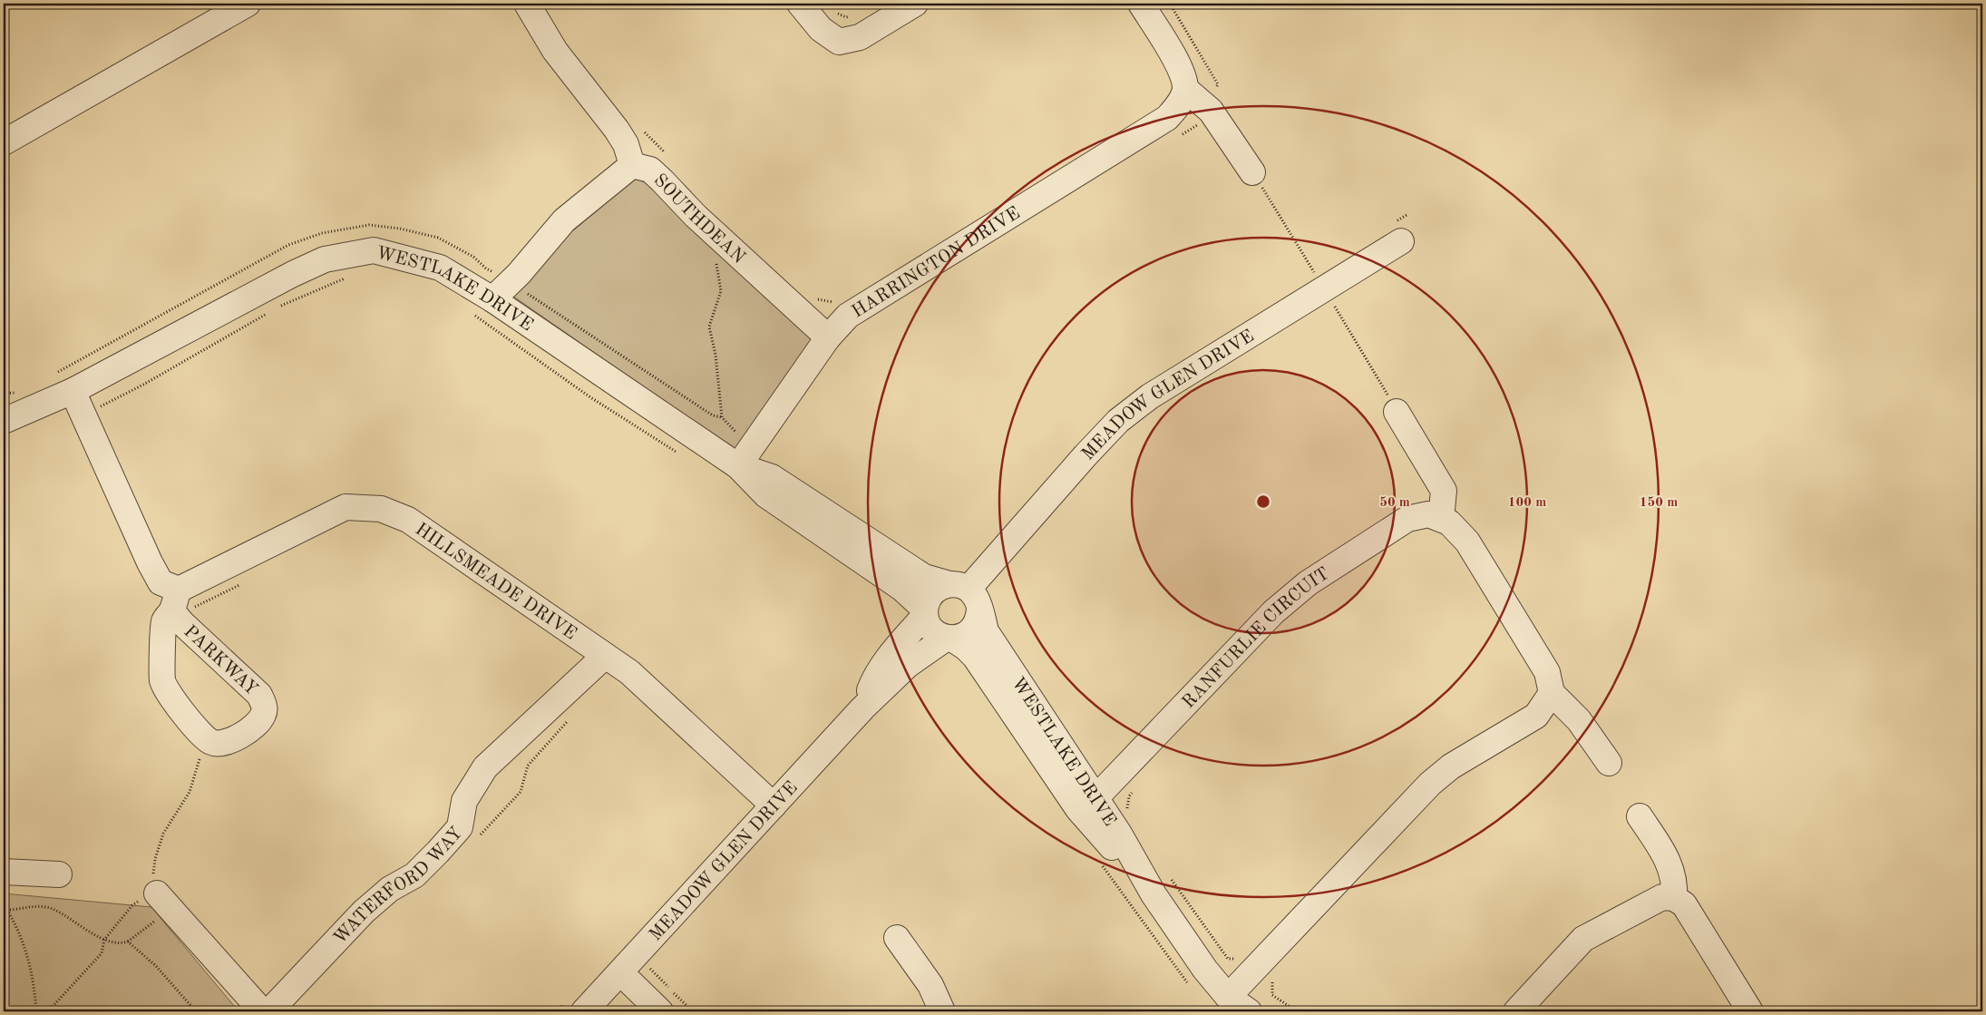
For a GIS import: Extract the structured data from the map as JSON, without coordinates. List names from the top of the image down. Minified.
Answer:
{"streets":{"street":["SOUTHDEAN","HARRINGTON DRIVE","WESTLAKE DRIVE","MEADOW GLEN DRIVE","HILLSMEADE DRIVE","RANFURLIE CIRCUIT","PARKWAY","WATERFORD WAY"]},"crossings":[["SOUTHDEAN","HARRINGTON DRIVE"],["HARRINGTON DRIVE","WESTLAKE DRIVE"],["WESTLAKE DRIVE","MEADOW GLEN DRIVE"],["WESTLAKE DRIVE","RANFURLIE CIRCUIT"],["WESTLAKE DRIVE","PARKWAY"],["MEADOW GLEN DRIVE","HILLSMEADE DRIVE"],["HILLSMEADE DRIVE","PARKWAY"],["HILLSMEADE DRIVE","WATERFORD WAY"]],"rings":["50 m","100 m","150 m"]}
